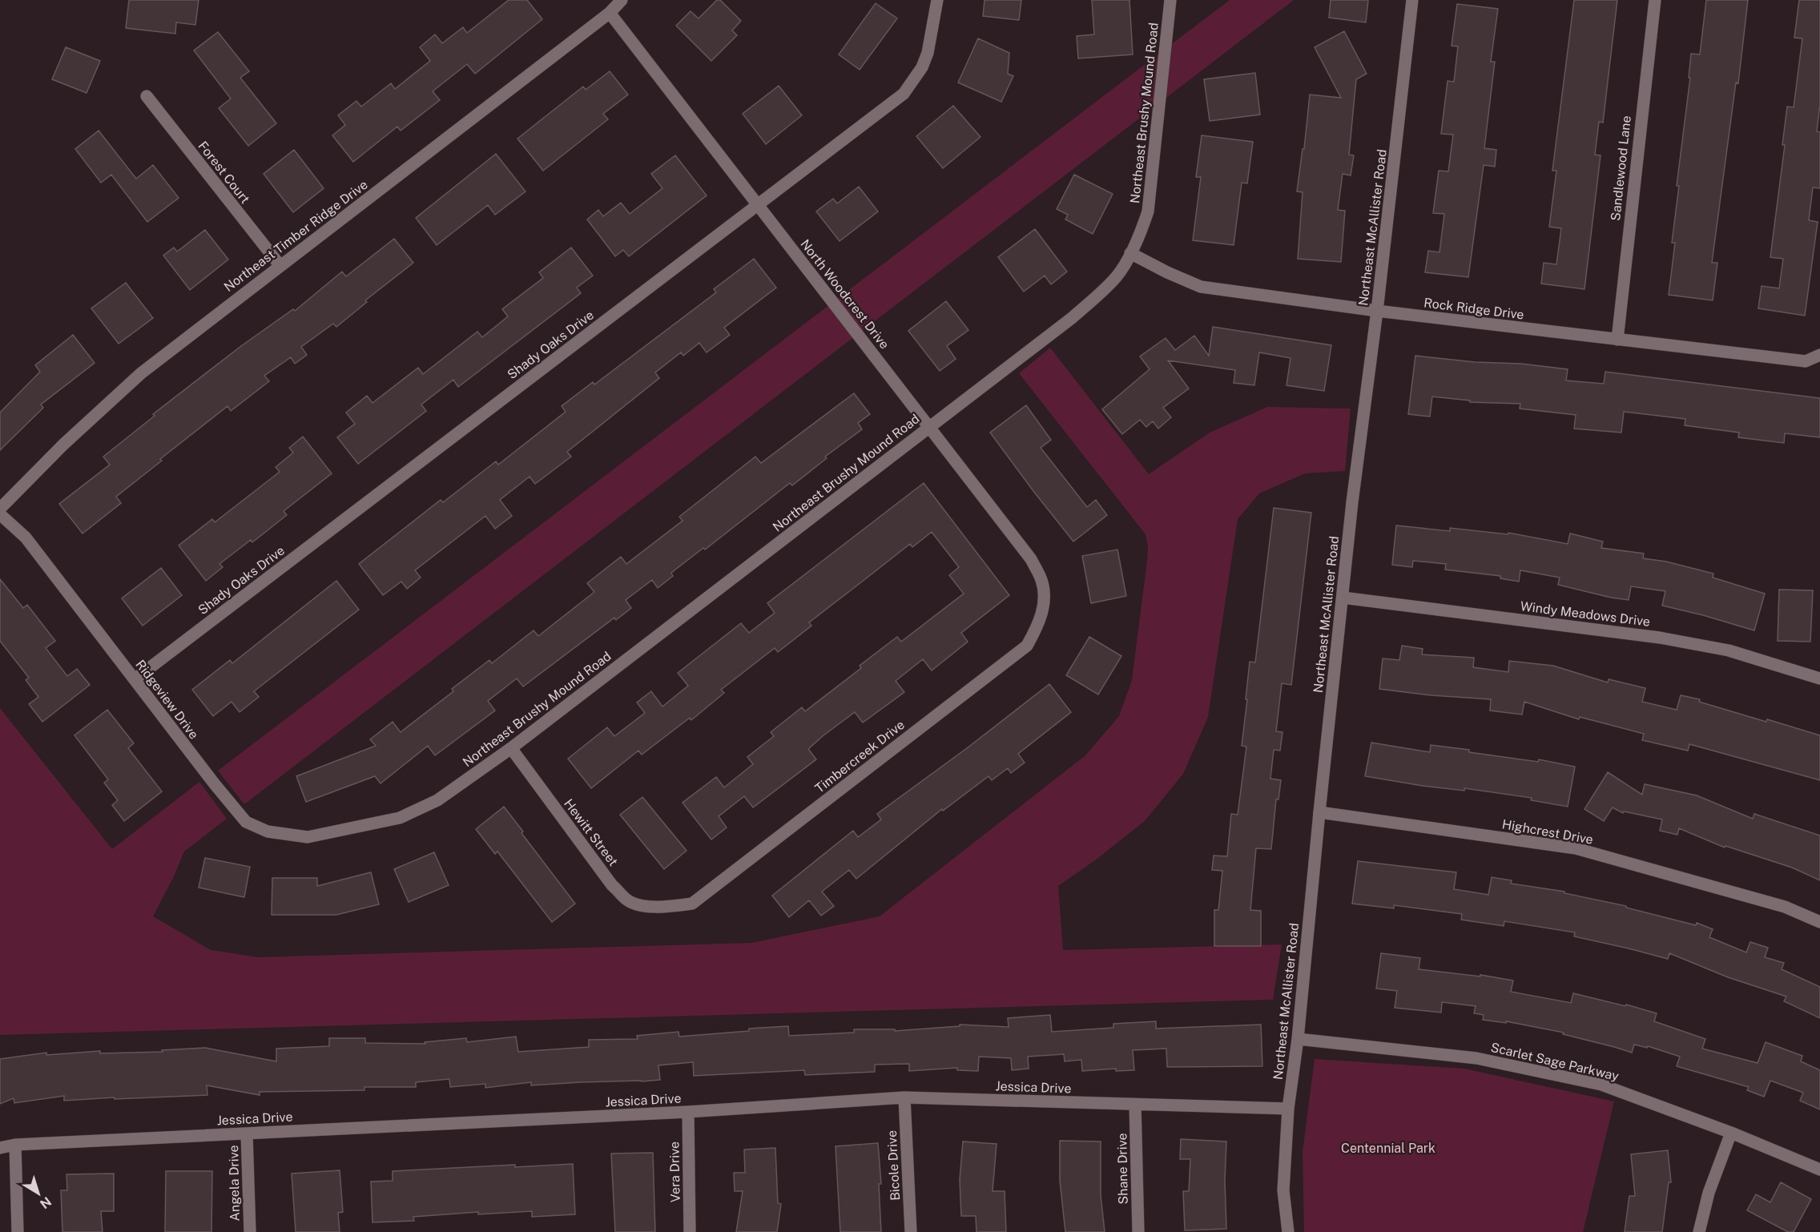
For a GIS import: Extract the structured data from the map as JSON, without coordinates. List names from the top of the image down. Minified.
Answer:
{"streets":{"street":["Northeast Brushy Mound Road","Sandlewood Lane","Forest Court","Northeast McAllister Road","Northeast Timber Ridge Drive","North Woodcrest Drive","Rock Ridge Drive","Shady Oaks Drive","Windy Meadows Drive","Ridgeview Drive","Timbercreek Drive","Highcrest Drive","Hewitt Street","Scarlet Sage Parkway","Jessica Drive","Bicole Drive","Shane Drive","Vera Drive","Angela Drive"]},"crossings":[["Northeast Brushy Mound Road","North Woodcrest Drive"],["Northeast Brushy Mound Road","Rock Ridge Drive"],["Northeast Brushy Mound Road","Ridgeview Drive"],["Northeast Brushy Mound Road","Hewitt Street"],["Sandlewood Lane","Rock Ridge Drive"],["Forest Court","Northeast Timber Ridge Drive"],["Northeast McAllister Road","Rock Ridge Drive"],["Northeast McAllister Road","Windy Meadows Drive"],["Northeast McAllister Road","Highcrest Drive"],["Northeast McAllister Road","Scarlet Sage Parkway"],["Northeast McAllister Road","Jessica Drive"],["Northeast Timber Ridge Drive","North Woodcrest Drive"],["North Woodcrest Drive","Shady Oaks Drive"],["North Woodcrest Drive","Timbercreek Drive"],["Shady Oaks Drive","Ridgeview Drive"],["Timbercreek Drive","Hewitt Street"],["Jessica Drive","Bicole Drive"],["Jessica Drive","Shane Drive"],["Jessica Drive","Vera Drive"],["Jessica Drive","Angela Drive"]],"parks":["Centennial Park"],"north":"bottom right"}
